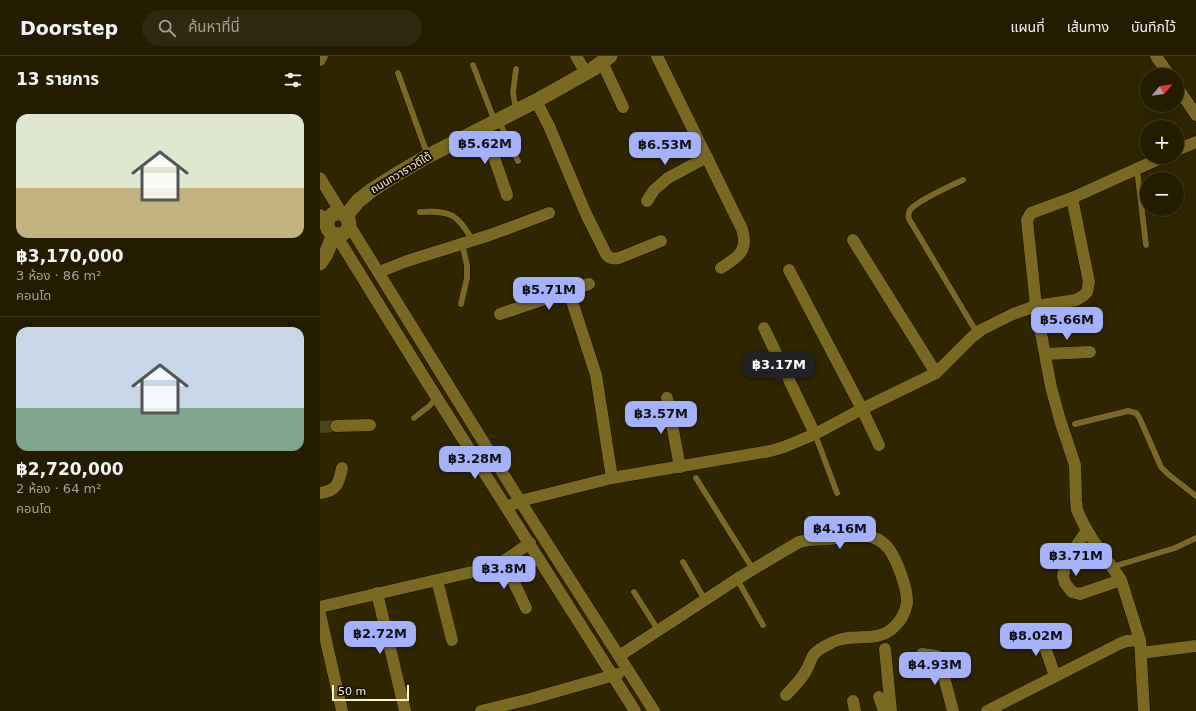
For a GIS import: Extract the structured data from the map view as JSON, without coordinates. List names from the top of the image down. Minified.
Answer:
{"streets":{"street":["ถนนทวาราวดีใต้"]},"scale_bar":"50 m","north":"top right","page":{"header":"Doorstep","search":"ค้นหาที่นี่","nav":["แผนที่","เส้นทาง","บันทึกไว้"],"heading":"13 รายการ","map_buttons":["+","−"],"list":[{"name":"฿3,170,000","note":"3 ห้อง · 86 m² · คอนโด"},{"name":"฿2,720,000","note":"2 ห้อง · 64 m² · คอนโด"}],"price":["฿5.62M","฿6.53M","฿5.71M","฿5.66M","฿3.17M","฿3.57M","฿3.28M","฿4.16M","฿3.71M","฿3.8M","฿2.72M","฿8.02M","฿4.93M"],"scale":"50 m"}}
